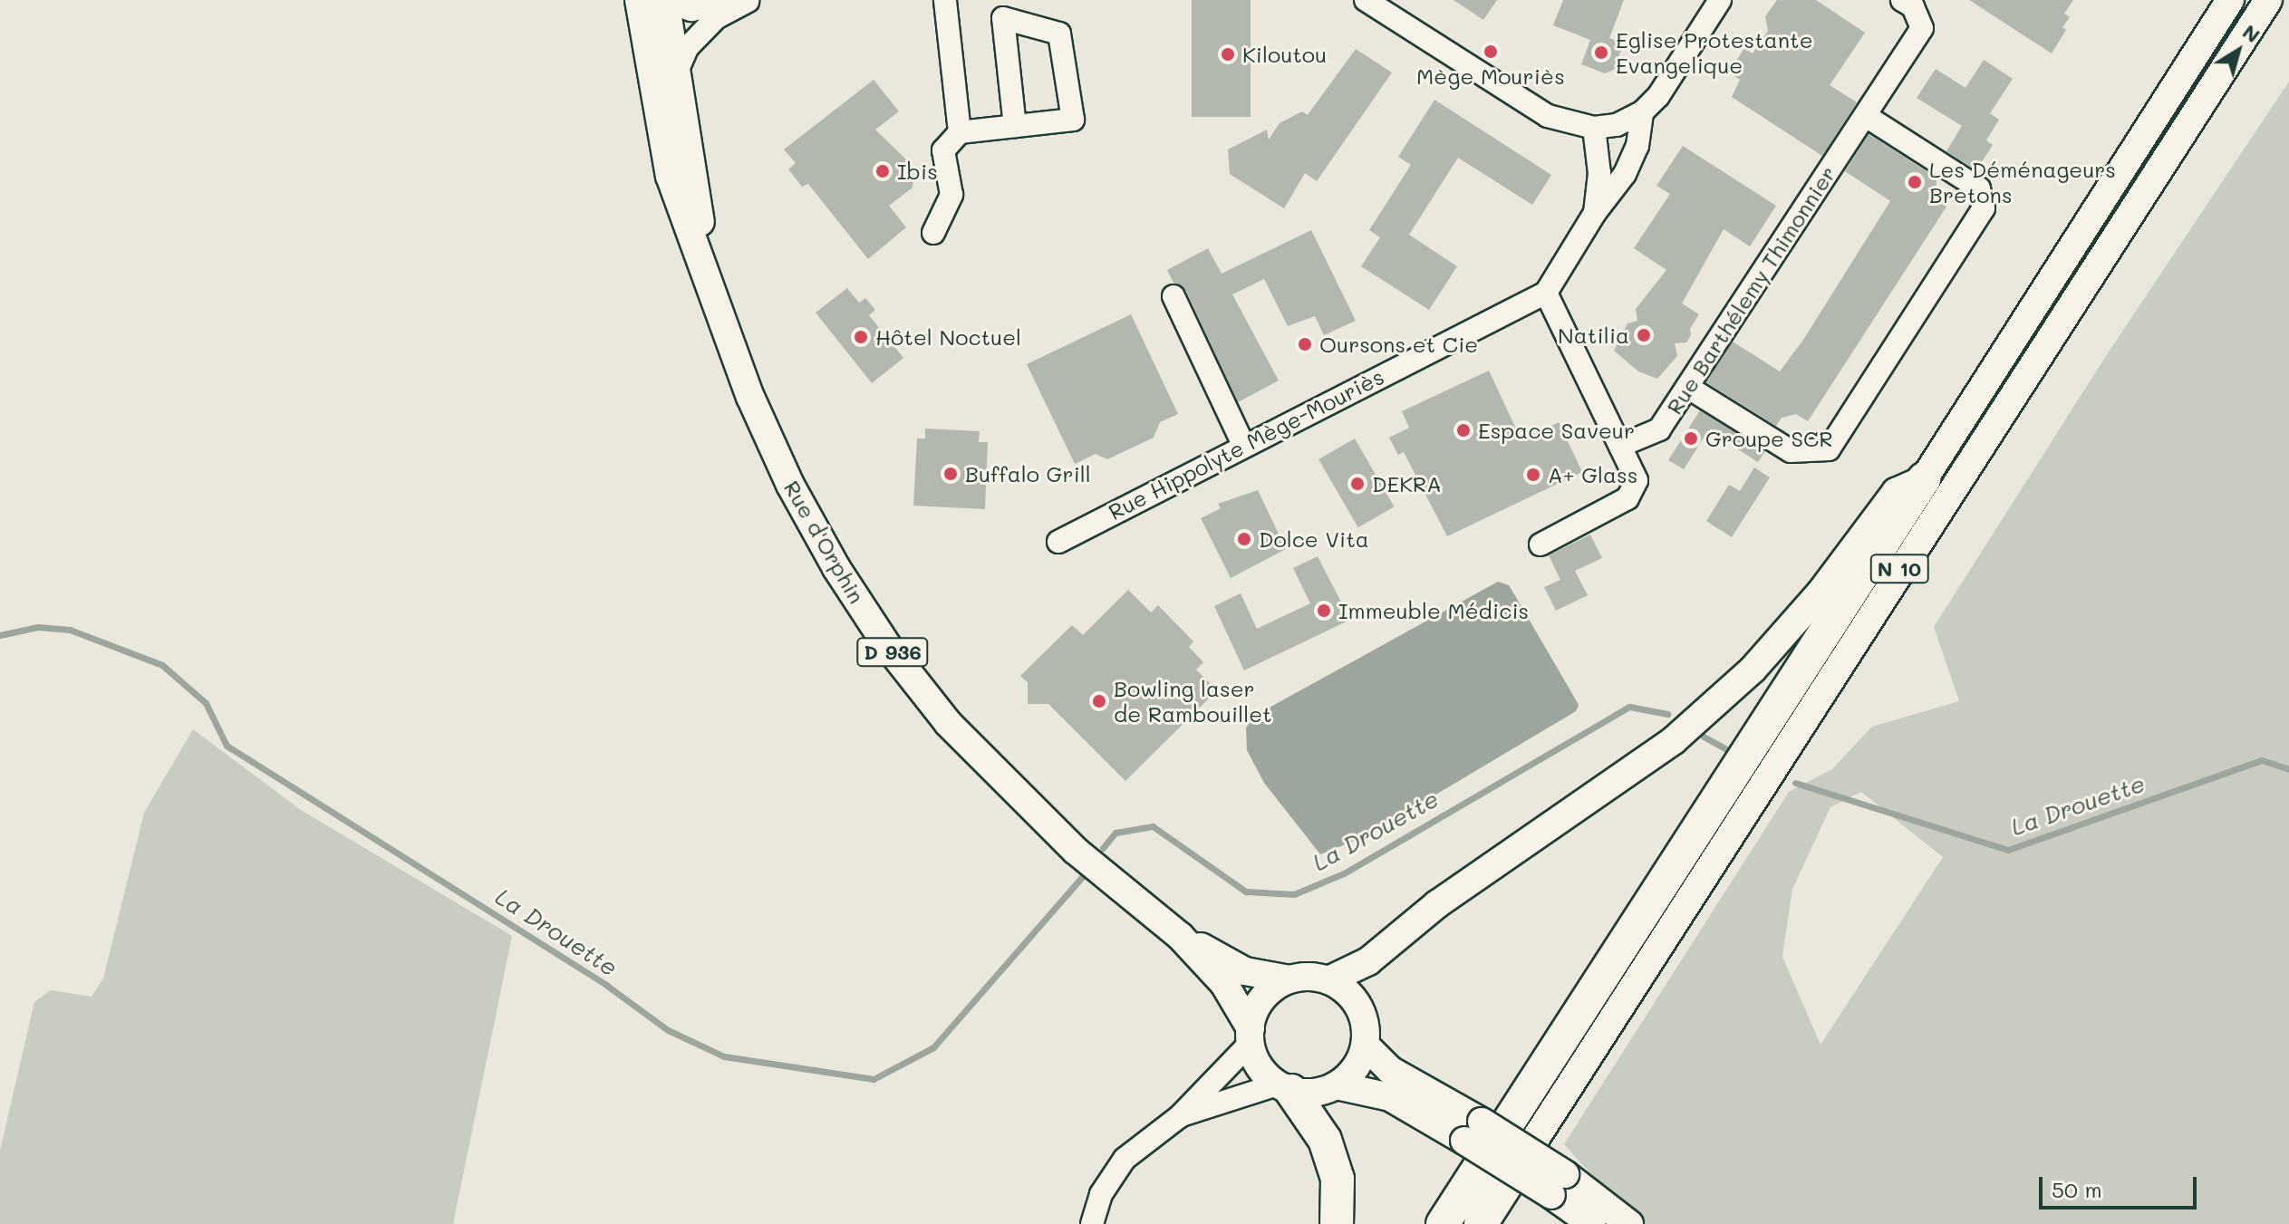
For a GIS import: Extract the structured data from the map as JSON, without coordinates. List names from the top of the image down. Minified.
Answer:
{"streets":{"highway":["N 10"],"main road":["Rue d'Orphin","D 936"],"street":["Rue Barthélemy Thimonnier","Rue Hippolyte Mège-Mouriès"]},"water":["La Drouette"],"places":["Mège Mouriès","Eglise Protestante Evangelique","Kiloutou","Ibis","Les Déménageurs Bretons","Natilia","Hôtel Noctuel","Oursons et Cie","Espace Saveur","Groupe SCR","Buffalo Grill","A+ Glass","DEKRA","Dolce Vita","Immeuble Médicis","Bowling laser de Rambouillet"],"scale_bar":"50 m","north":"top right"}
